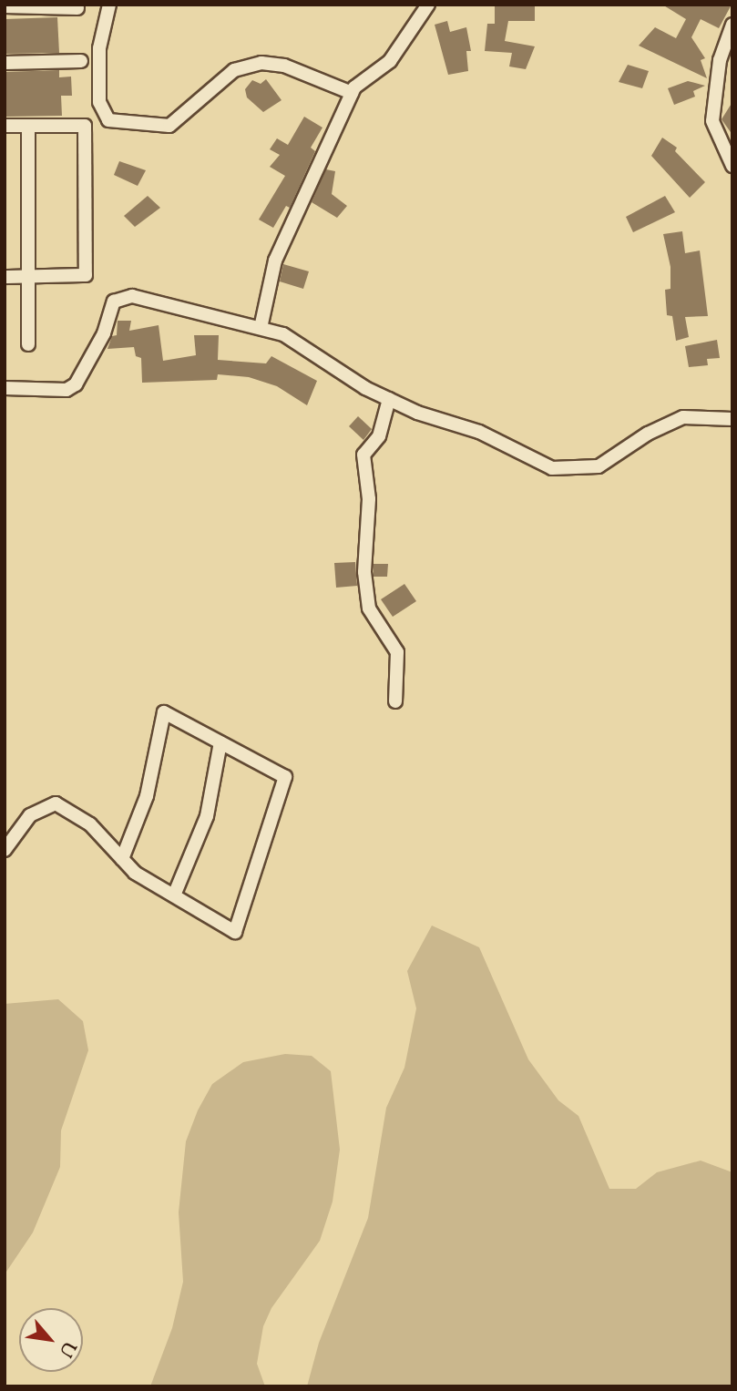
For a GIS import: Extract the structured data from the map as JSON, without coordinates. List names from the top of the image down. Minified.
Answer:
{"north":"bottom right"}
